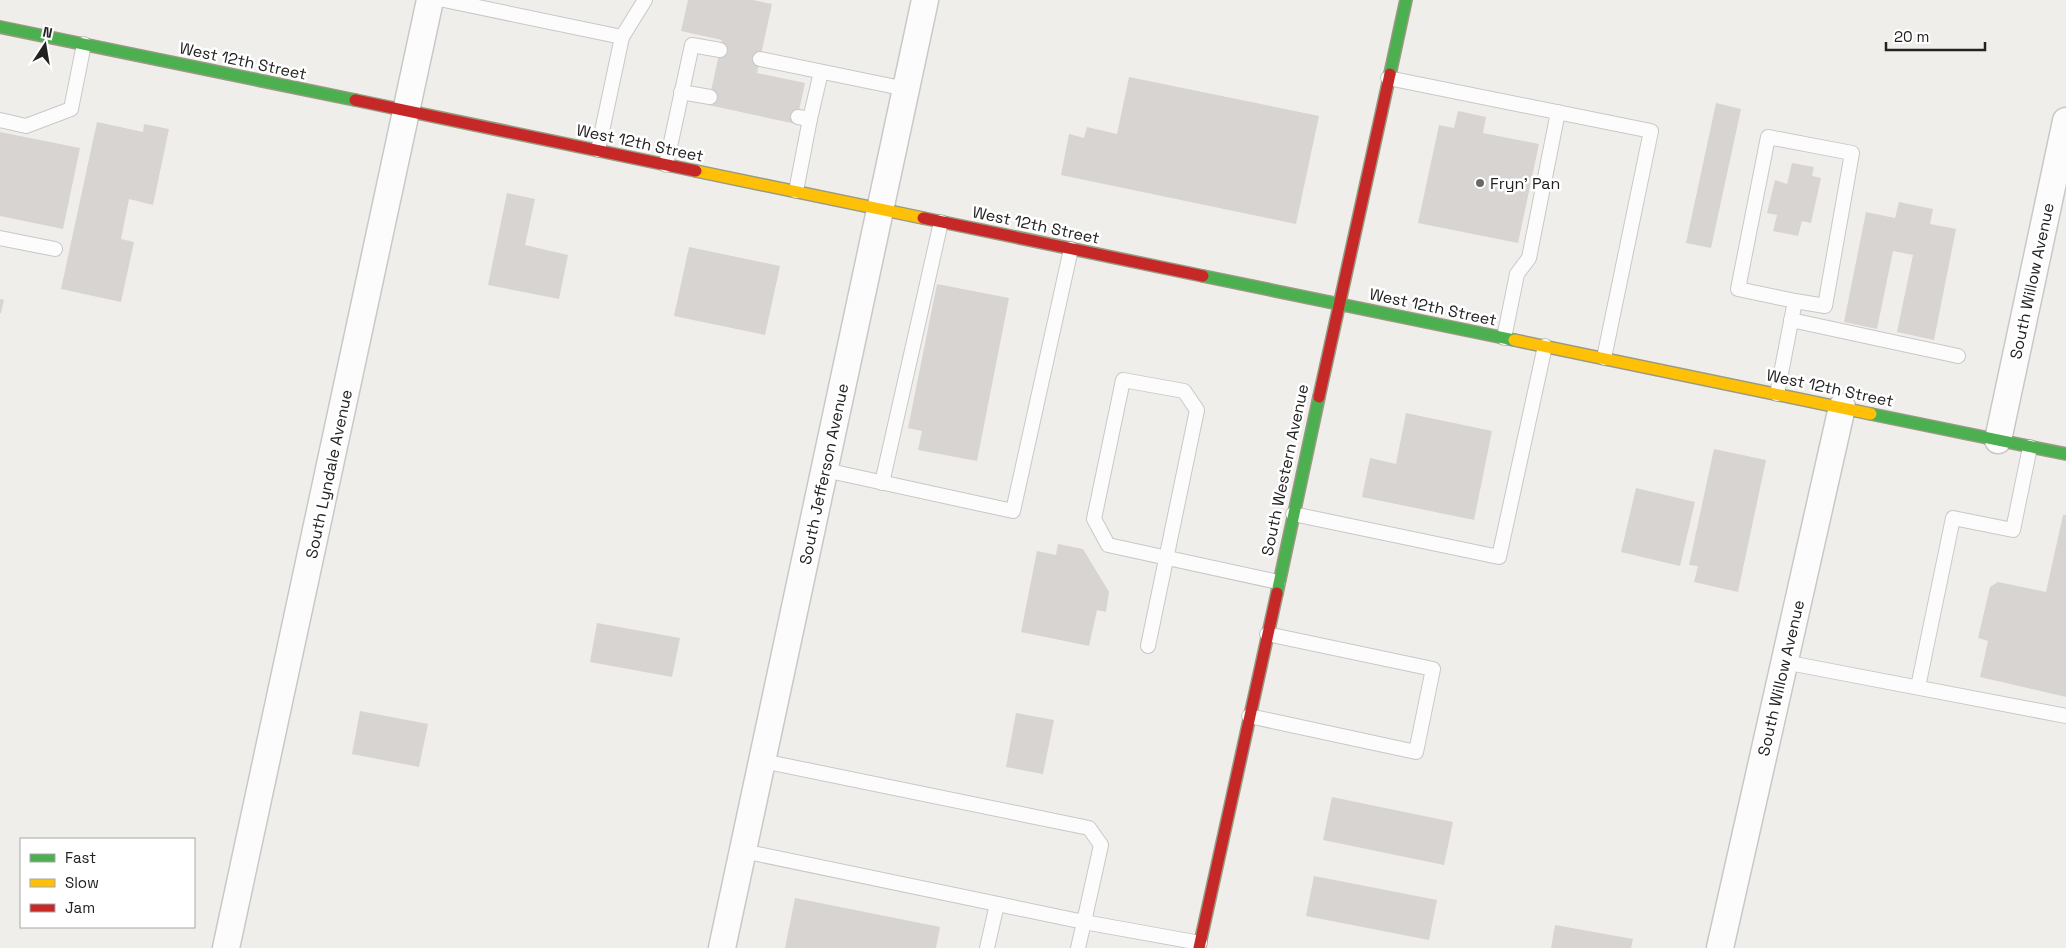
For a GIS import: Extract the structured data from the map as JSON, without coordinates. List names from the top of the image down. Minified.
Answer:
{"streets":{"main road":["West 12th Street","South Western Avenue"],"street":["South Willow Avenue","South Lyndale Avenue","South Jefferson Avenue"]},"crossings":[["West 12th Street","South Willow Avenue"],["West 12th Street","South Western Avenue"],["West 12th Street","South Lyndale Avenue"],["West 12th Street","South Jefferson Avenue"]],"places":["Fryn' Pan"],"legend":["Fast","Slow","Jam"],"scale_bar":"20 m","north":"top"}
